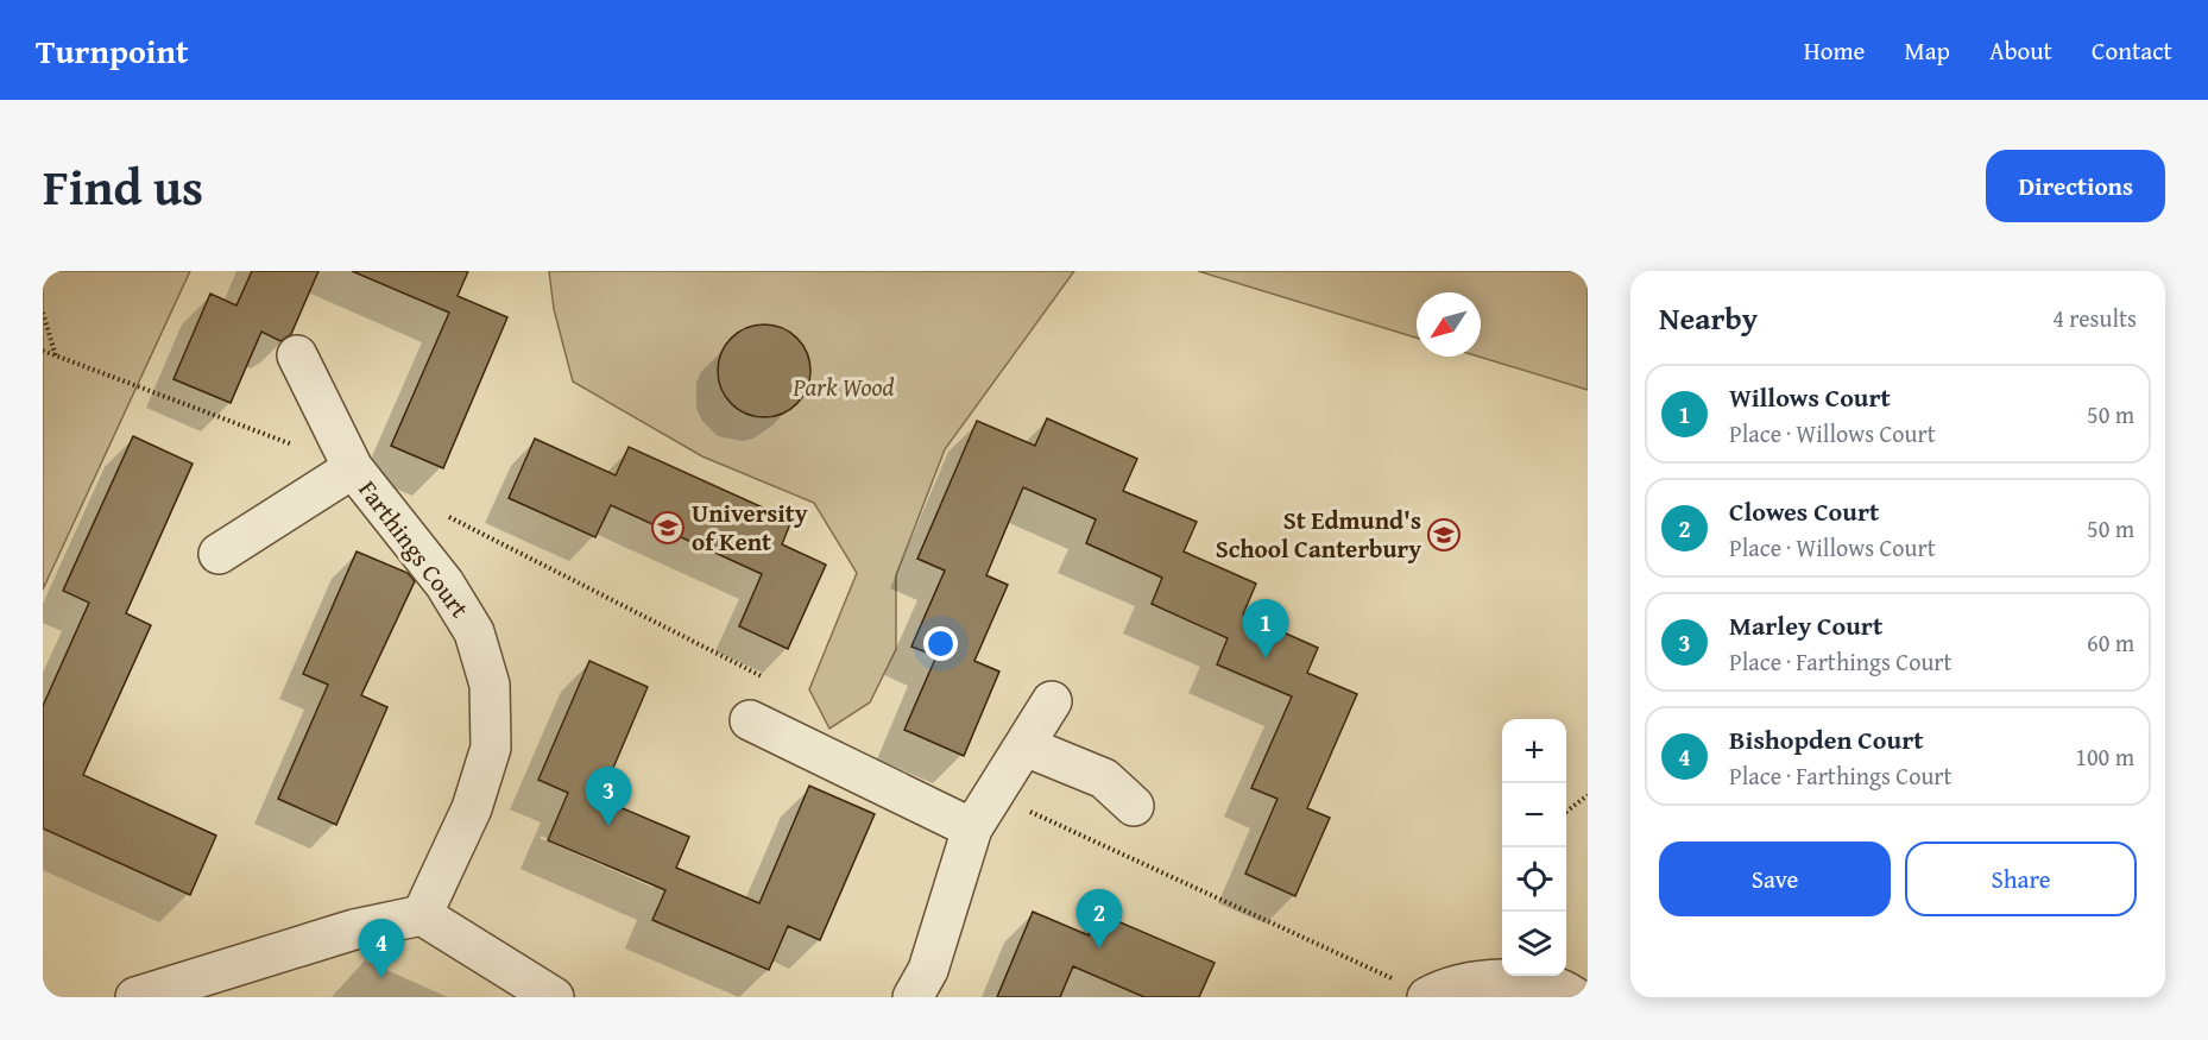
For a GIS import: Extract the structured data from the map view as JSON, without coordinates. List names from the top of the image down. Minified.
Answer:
{"streets":{"street":["Farthings Court"]},"parks":["Park Wood"],"places":{"school or university":["University of Kent","St Edmund's School Canterbury"]},"north":"bottom left","page":{"header":"Turnpoint","nav":["Home","Map","About","Contact"],"title":"Find us","buttons":["Directions",["Save","Share"]],"heading":["Nearby","4 results"],"list":[{"mark":"1","name":"Willows Court","note":"Place · Willows Court","value":"50 m"},{"mark":"2","name":"Clowes Court","note":"Place · Willows Court","value":"50 m"},{"mark":"3","name":"Marley Court","note":"Place · Farthings Court","value":"60 m"},{"mark":"4","name":"Bishopden Court","note":"Place · Farthings Court","value":"100 m"}],"pins":["1","3","2","4"],"map_buttons":["+","−"]}}
